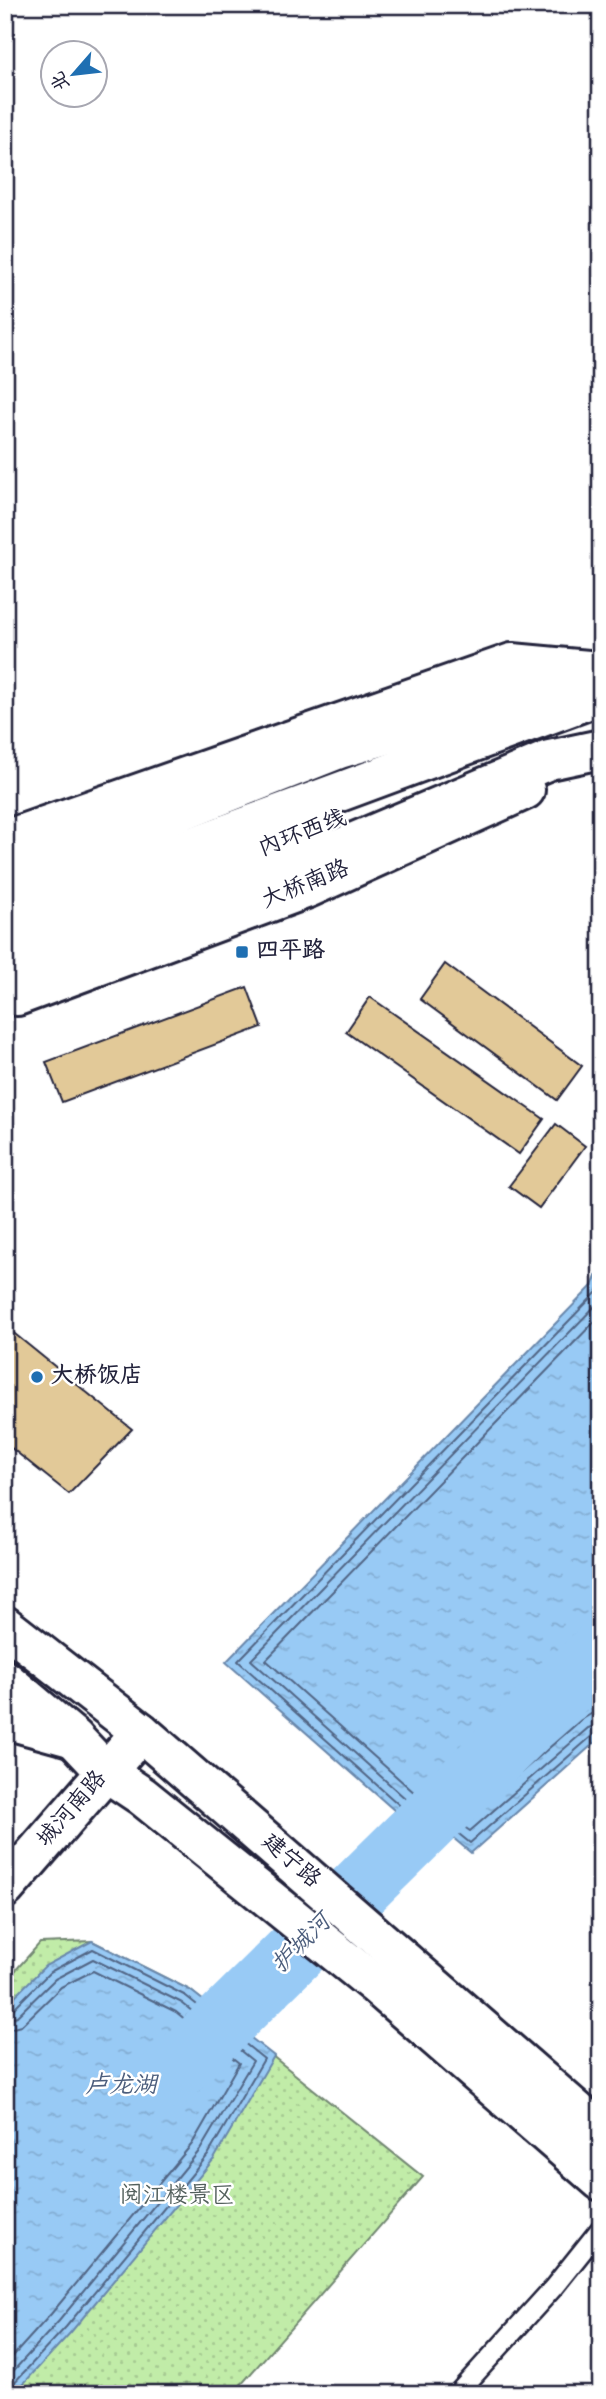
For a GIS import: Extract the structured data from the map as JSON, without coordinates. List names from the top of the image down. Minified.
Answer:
{"streets":{"main road":["内环西线","大桥南路","城河南路","建宁路"]},"crossings":[["城河南路","建宁路"]],"water":["护城河","卢龙湖"],"parks":["阅江楼景区"],"places":{"transit":["四平路"],"other":["大桥饭店"]},"north":"bottom left"}
